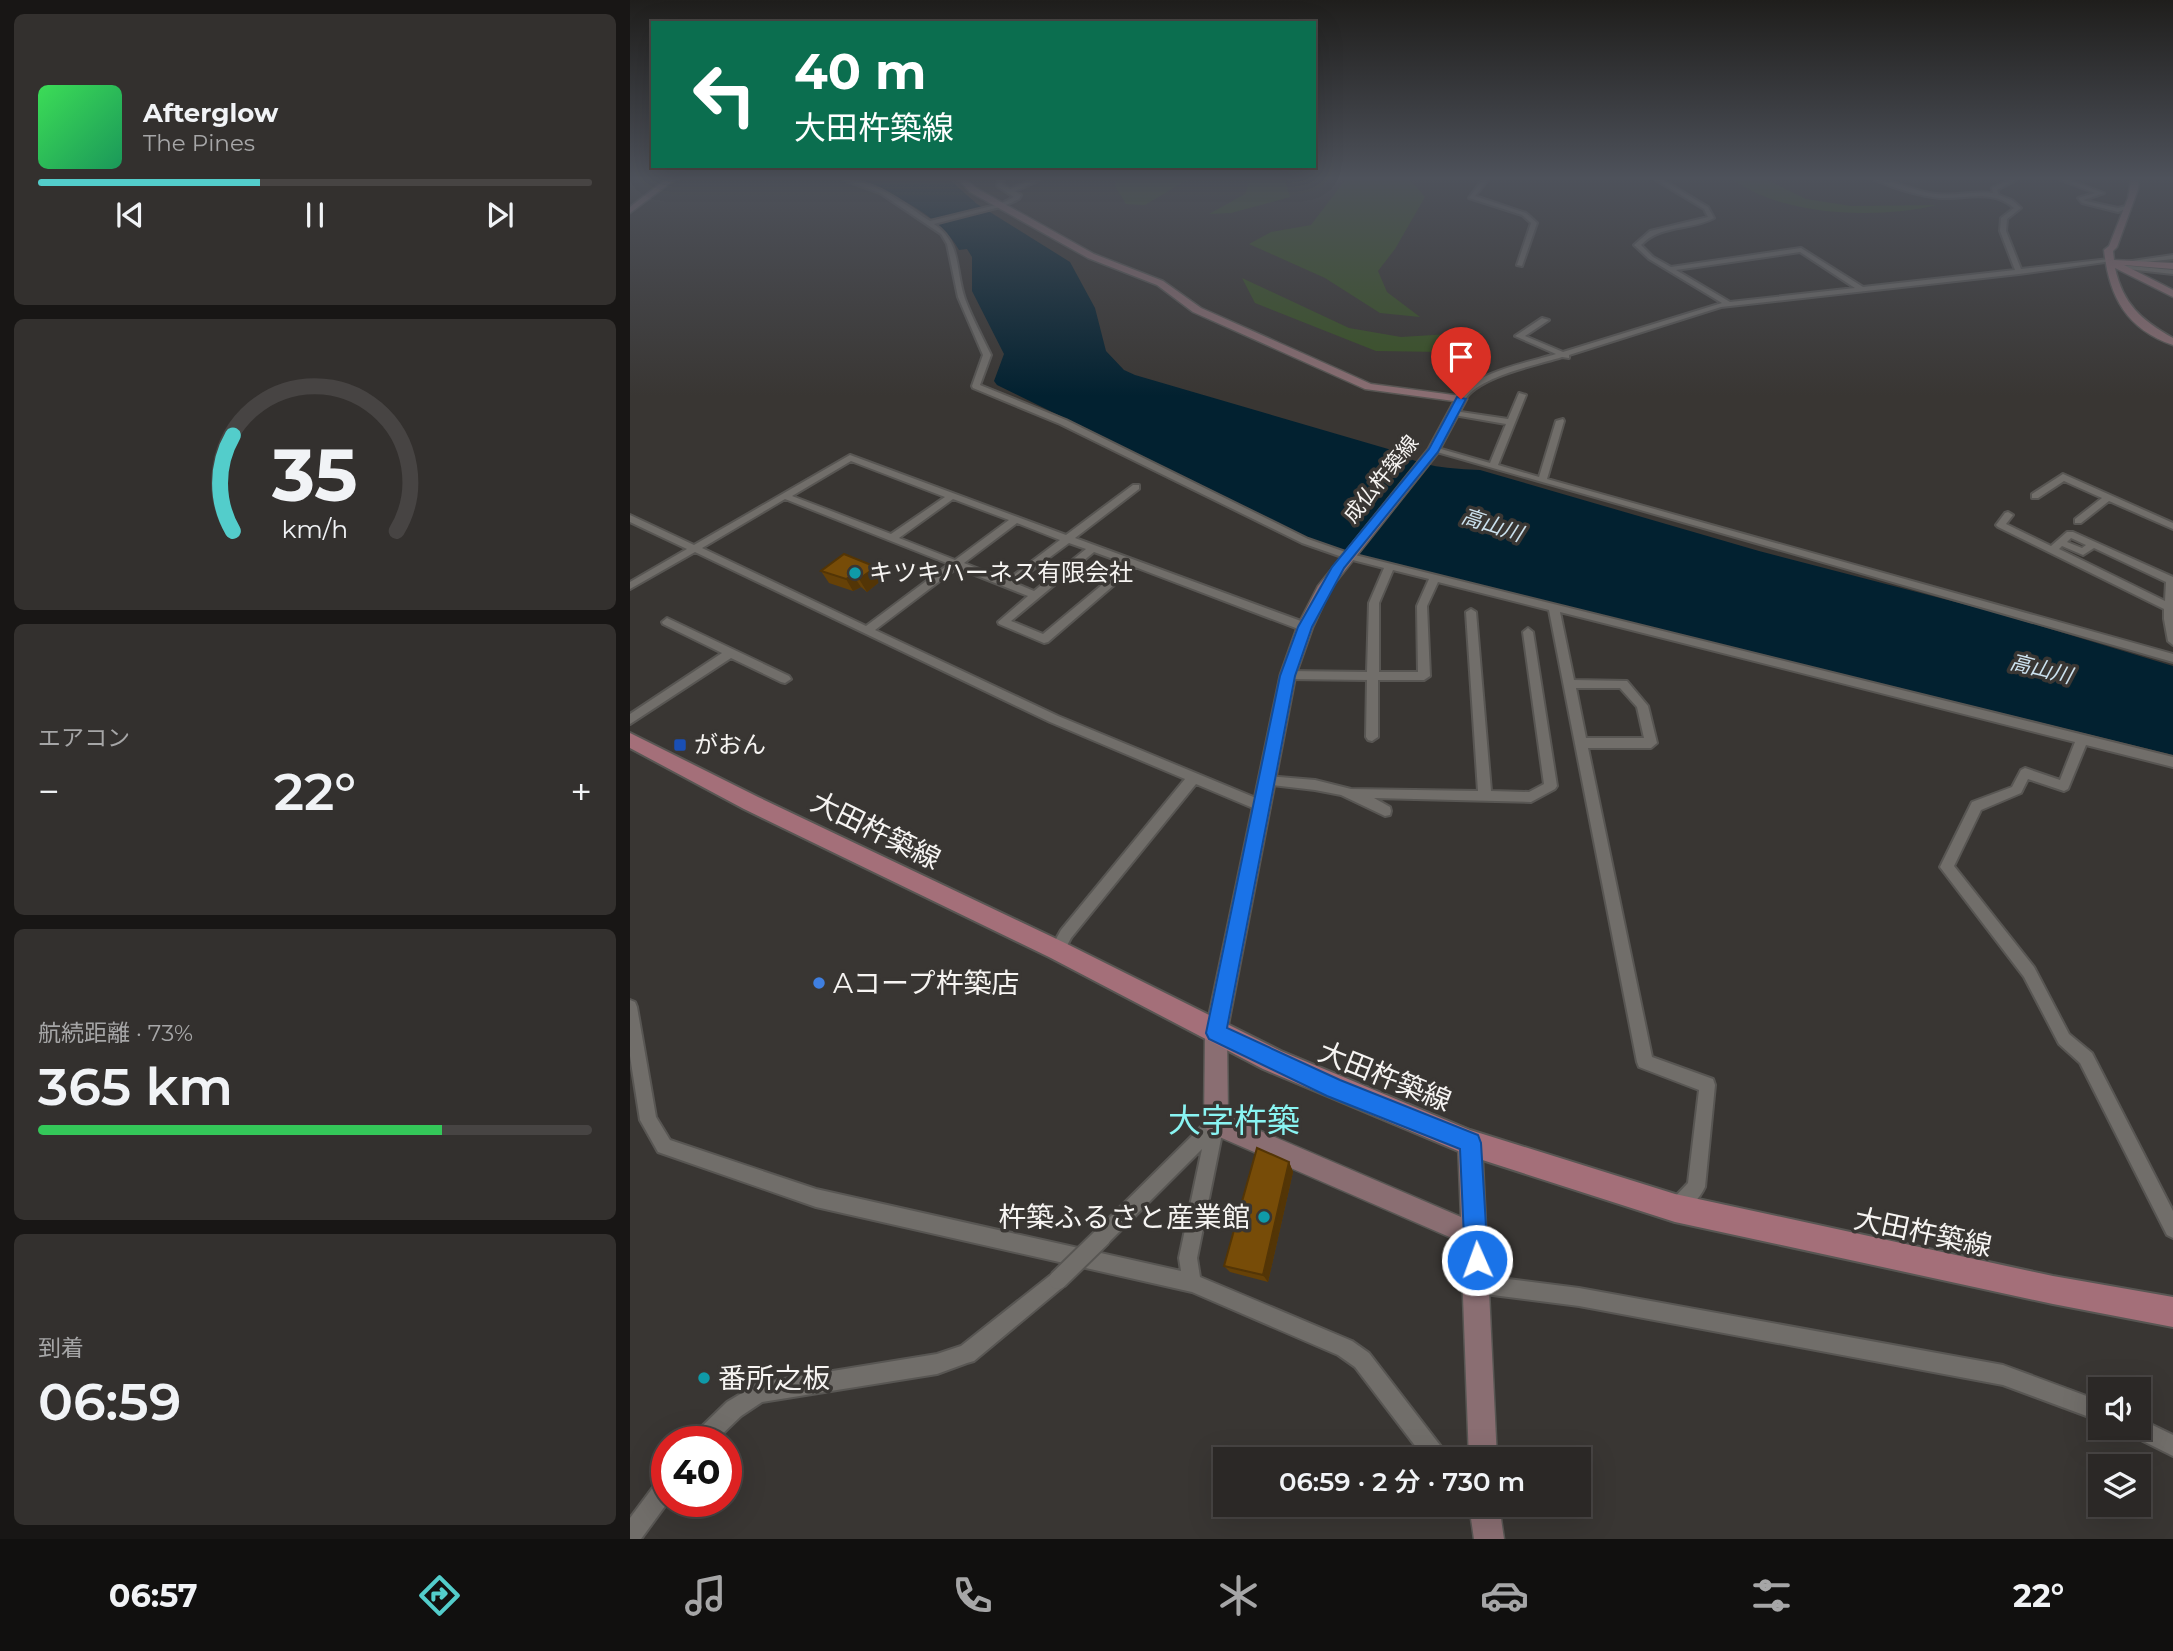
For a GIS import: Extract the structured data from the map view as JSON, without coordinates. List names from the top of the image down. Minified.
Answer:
{"streets":{"main road":["成仏杵築線","大田杵築線"]},"crossings":[["成仏杵築線","大田杵築線"]],"districts":["大字杵築"],"water":["高山川"],"places":{"other":["キツキハーネス有限会社","Aコープ杵築店","杵築ふるさと産業館","番所之板"],"transit":["がおん"]},"page":{"turn":["40 m","大田杵築線"],"song":["Afterglow","The Pines"],"tile":["エアコン",["航続距離 · 73%","365 km"],["到着","06:59"]],"heat":["−","22°","+"],"limit":"40","trip":"06:59 · 2 分 · 730 m","tabs":["06:57","22°"],"gauge":["35","km/h"]}}
